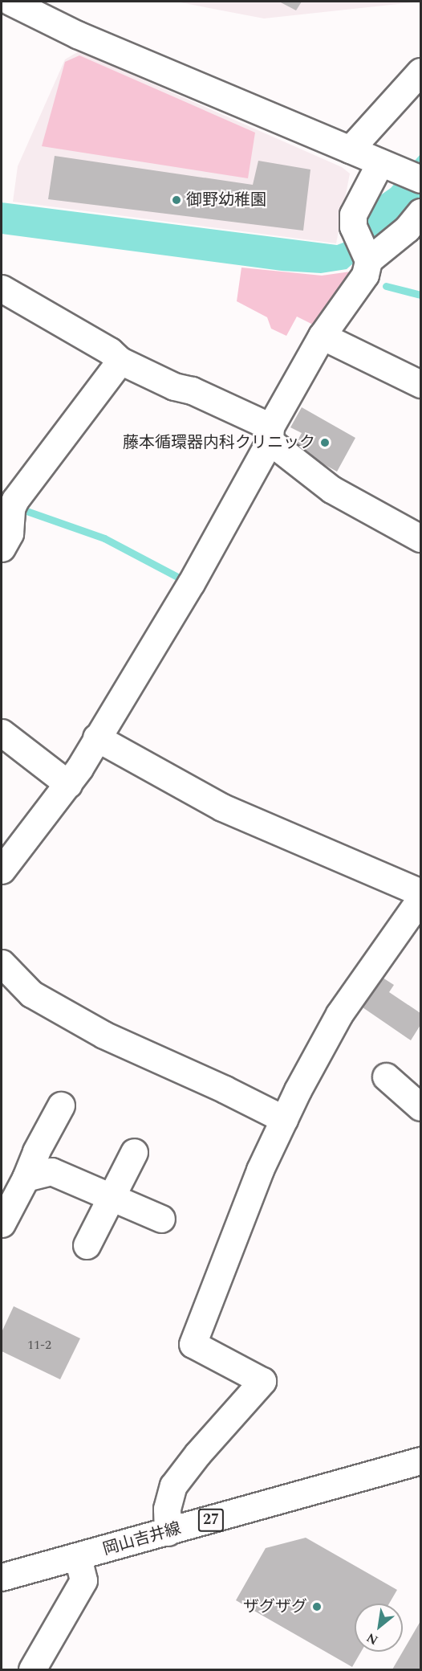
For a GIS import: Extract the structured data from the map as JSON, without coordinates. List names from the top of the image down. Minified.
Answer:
{"streets":{"street":["27","岡山吉井線"]},"places":["御野幼稚園","藤本循環器内科クリニック","ザグザグ"],"house_numbers":["11-2"],"north":"bottom left"}
